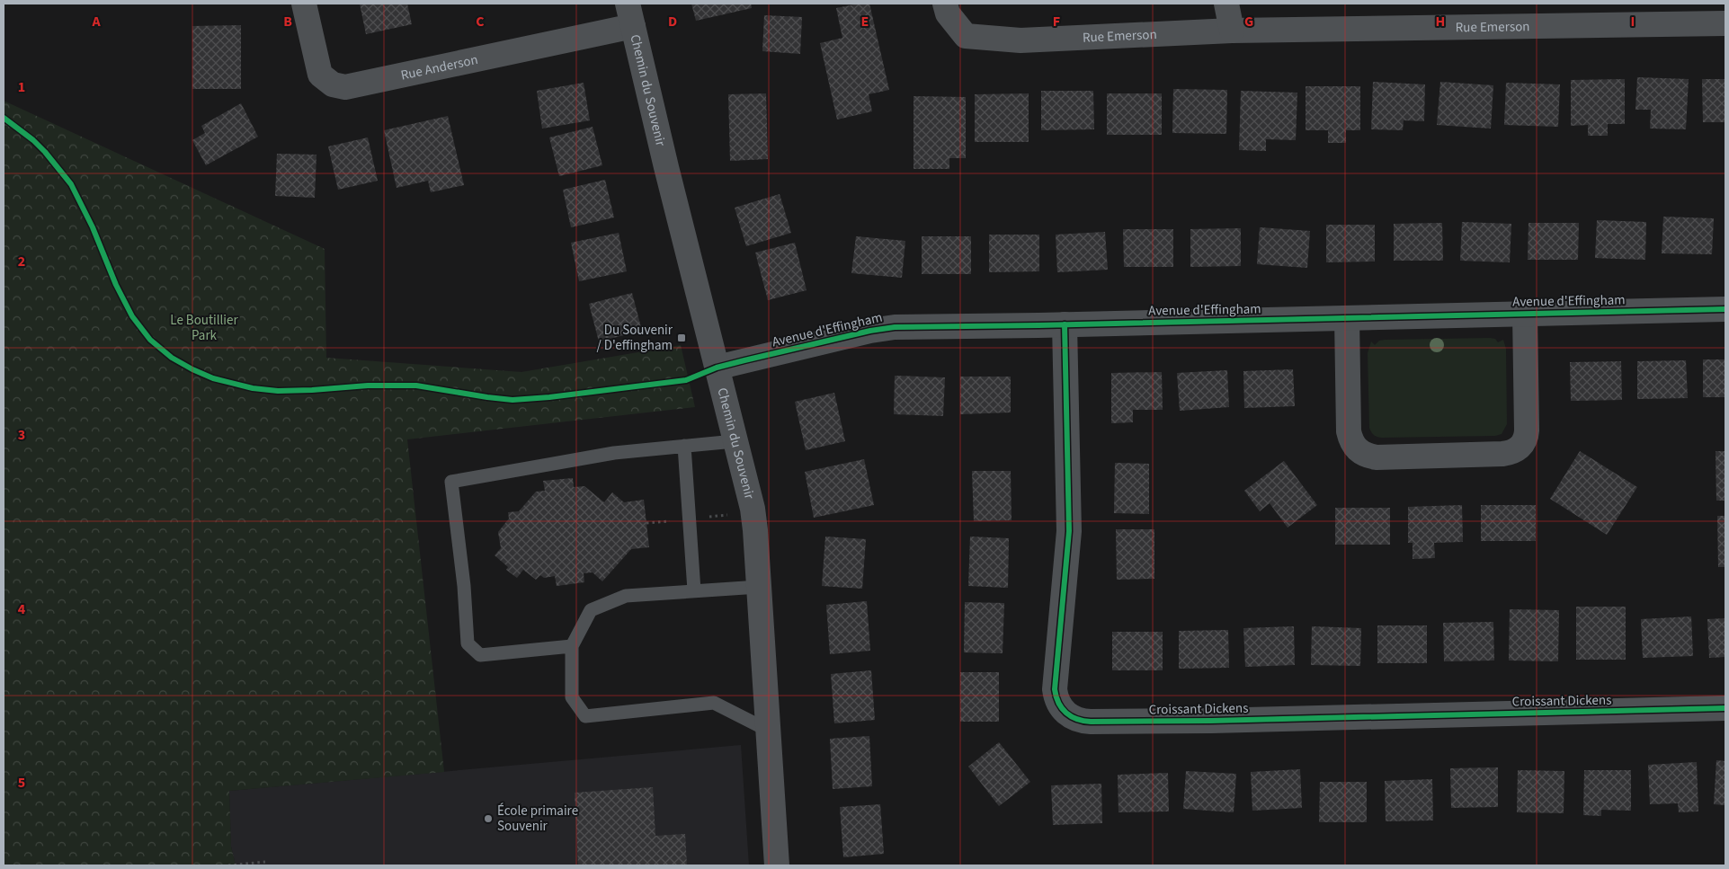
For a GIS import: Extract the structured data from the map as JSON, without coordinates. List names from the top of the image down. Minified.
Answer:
{"streets":{"street":["Rue Emerson","Rue Anderson","Chemin du Souvenir","Avenue d'Effingham","Croissant Dickens"]},"crossings":[["Rue Anderson","Chemin du Souvenir"],["Chemin du Souvenir","Avenue d'Effingham"],["Avenue d'Effingham","Croissant Dickens"]],"parks":["Le Boutillier Park"],"places":{"transit":["Du Souvenir / D'effingham"],"other":["École primaire Souvenir"]},"grid":{"columns":["A","B","C","D","E","F","G","H","I"],"rows":["1","2","3","4","5"]}}
